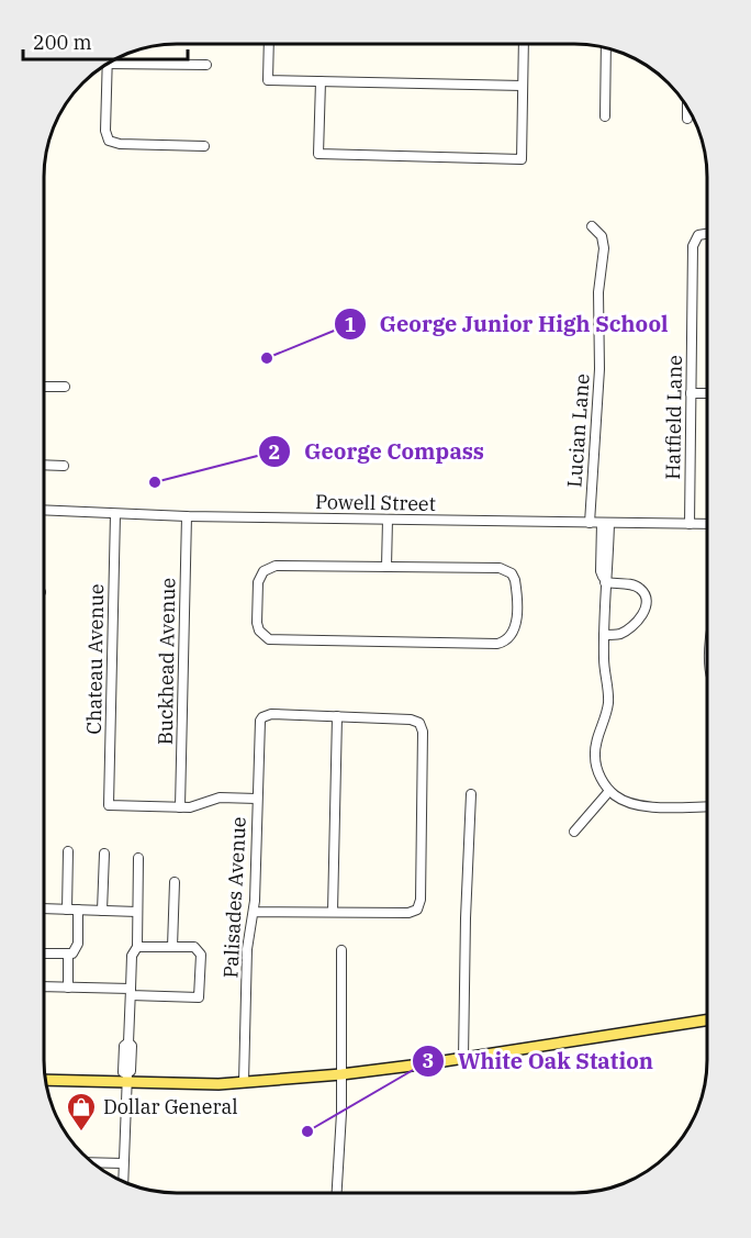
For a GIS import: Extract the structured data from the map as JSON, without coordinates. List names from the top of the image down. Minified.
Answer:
{"streets":{"street":["Hatfield Lane","Lucian Lane","Powell Street","Chateau Avenue","Buckhead Avenue","Palisades Avenue"]},"crossings":[["Hatfield Lane","Powell Street"],["Lucian Lane","Powell Street"],["Powell Street","Chateau Avenue"],["Powell Street","Buckhead Avenue"],["Chateau Avenue","Buckhead Avenue"]],"places":{"other":["George Junior High School","George Compass","White Oak Station"],"shop":["Dollar General"]},"scale_bar":"200 m"}
